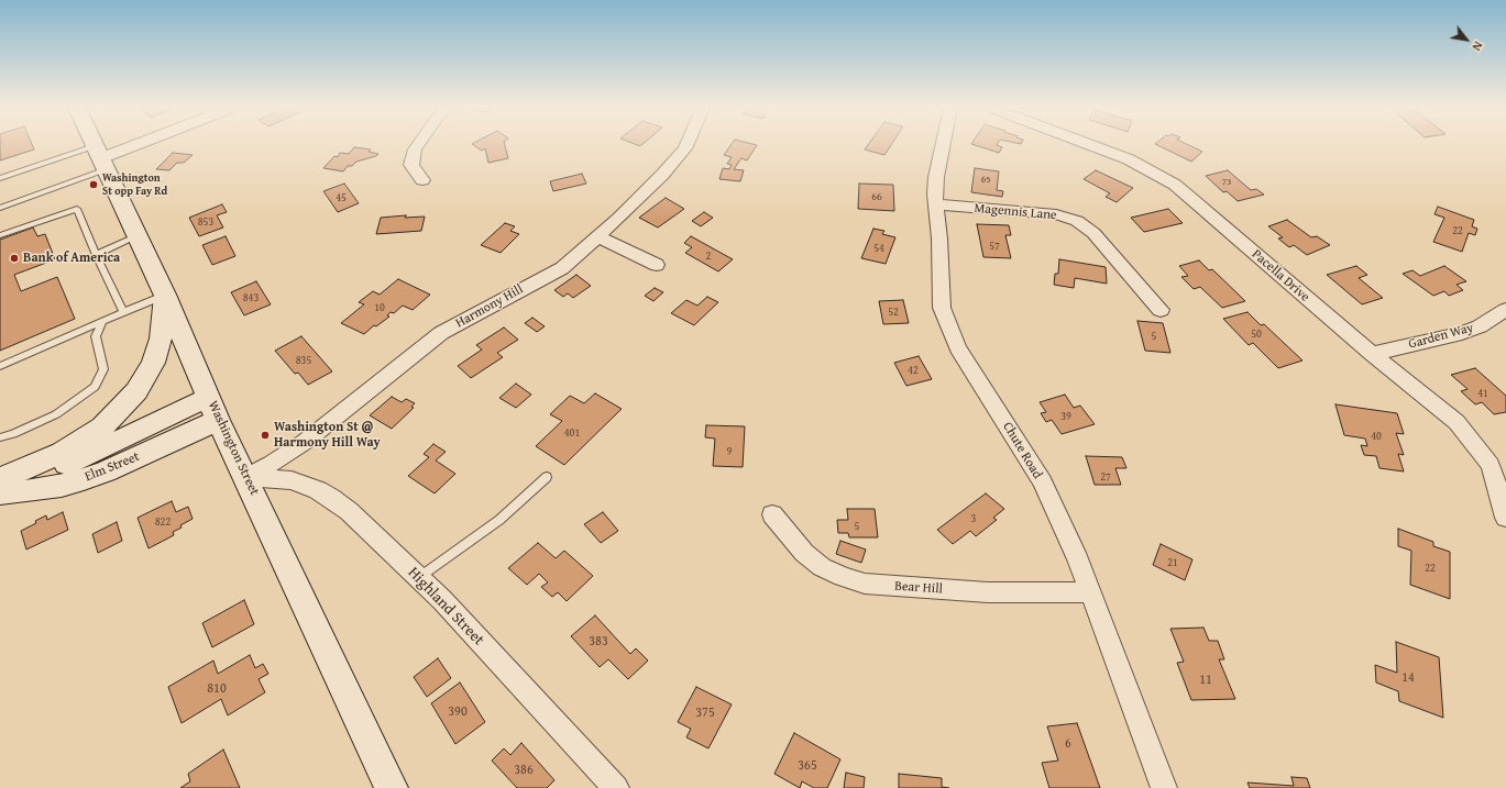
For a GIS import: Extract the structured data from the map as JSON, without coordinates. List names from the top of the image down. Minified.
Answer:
{"streets":{"main road":["Washington Street","Elm Street"],"street":["Magennis Lane","Pacella Drive","Harmony Hill","Garden Way","Chute Road","Bear Hill","Highland Street"]},"crossings":[["Magennis Lane","Chute Road"],["Pacella Drive","Garden Way"],["Harmony Hill","Washington Street"],["Harmony Hill","Highland Street"],["Washington Street","Elm Street"],["Washington Street","Highland Street"],["Chute Road","Bear Hill"]],"places":["Washington St opp Fay Rd","Bank of America","Washington St @ Harmony Hill Way"],"house_numbers":["65","73","66","45","853","22","57","54","2","843","10","52","50","5","835","42","41","39","401","40","9","27","3","822","5","21","22","383","14","11","810","390","375","6","365","386"],"north":"bottom right"}
